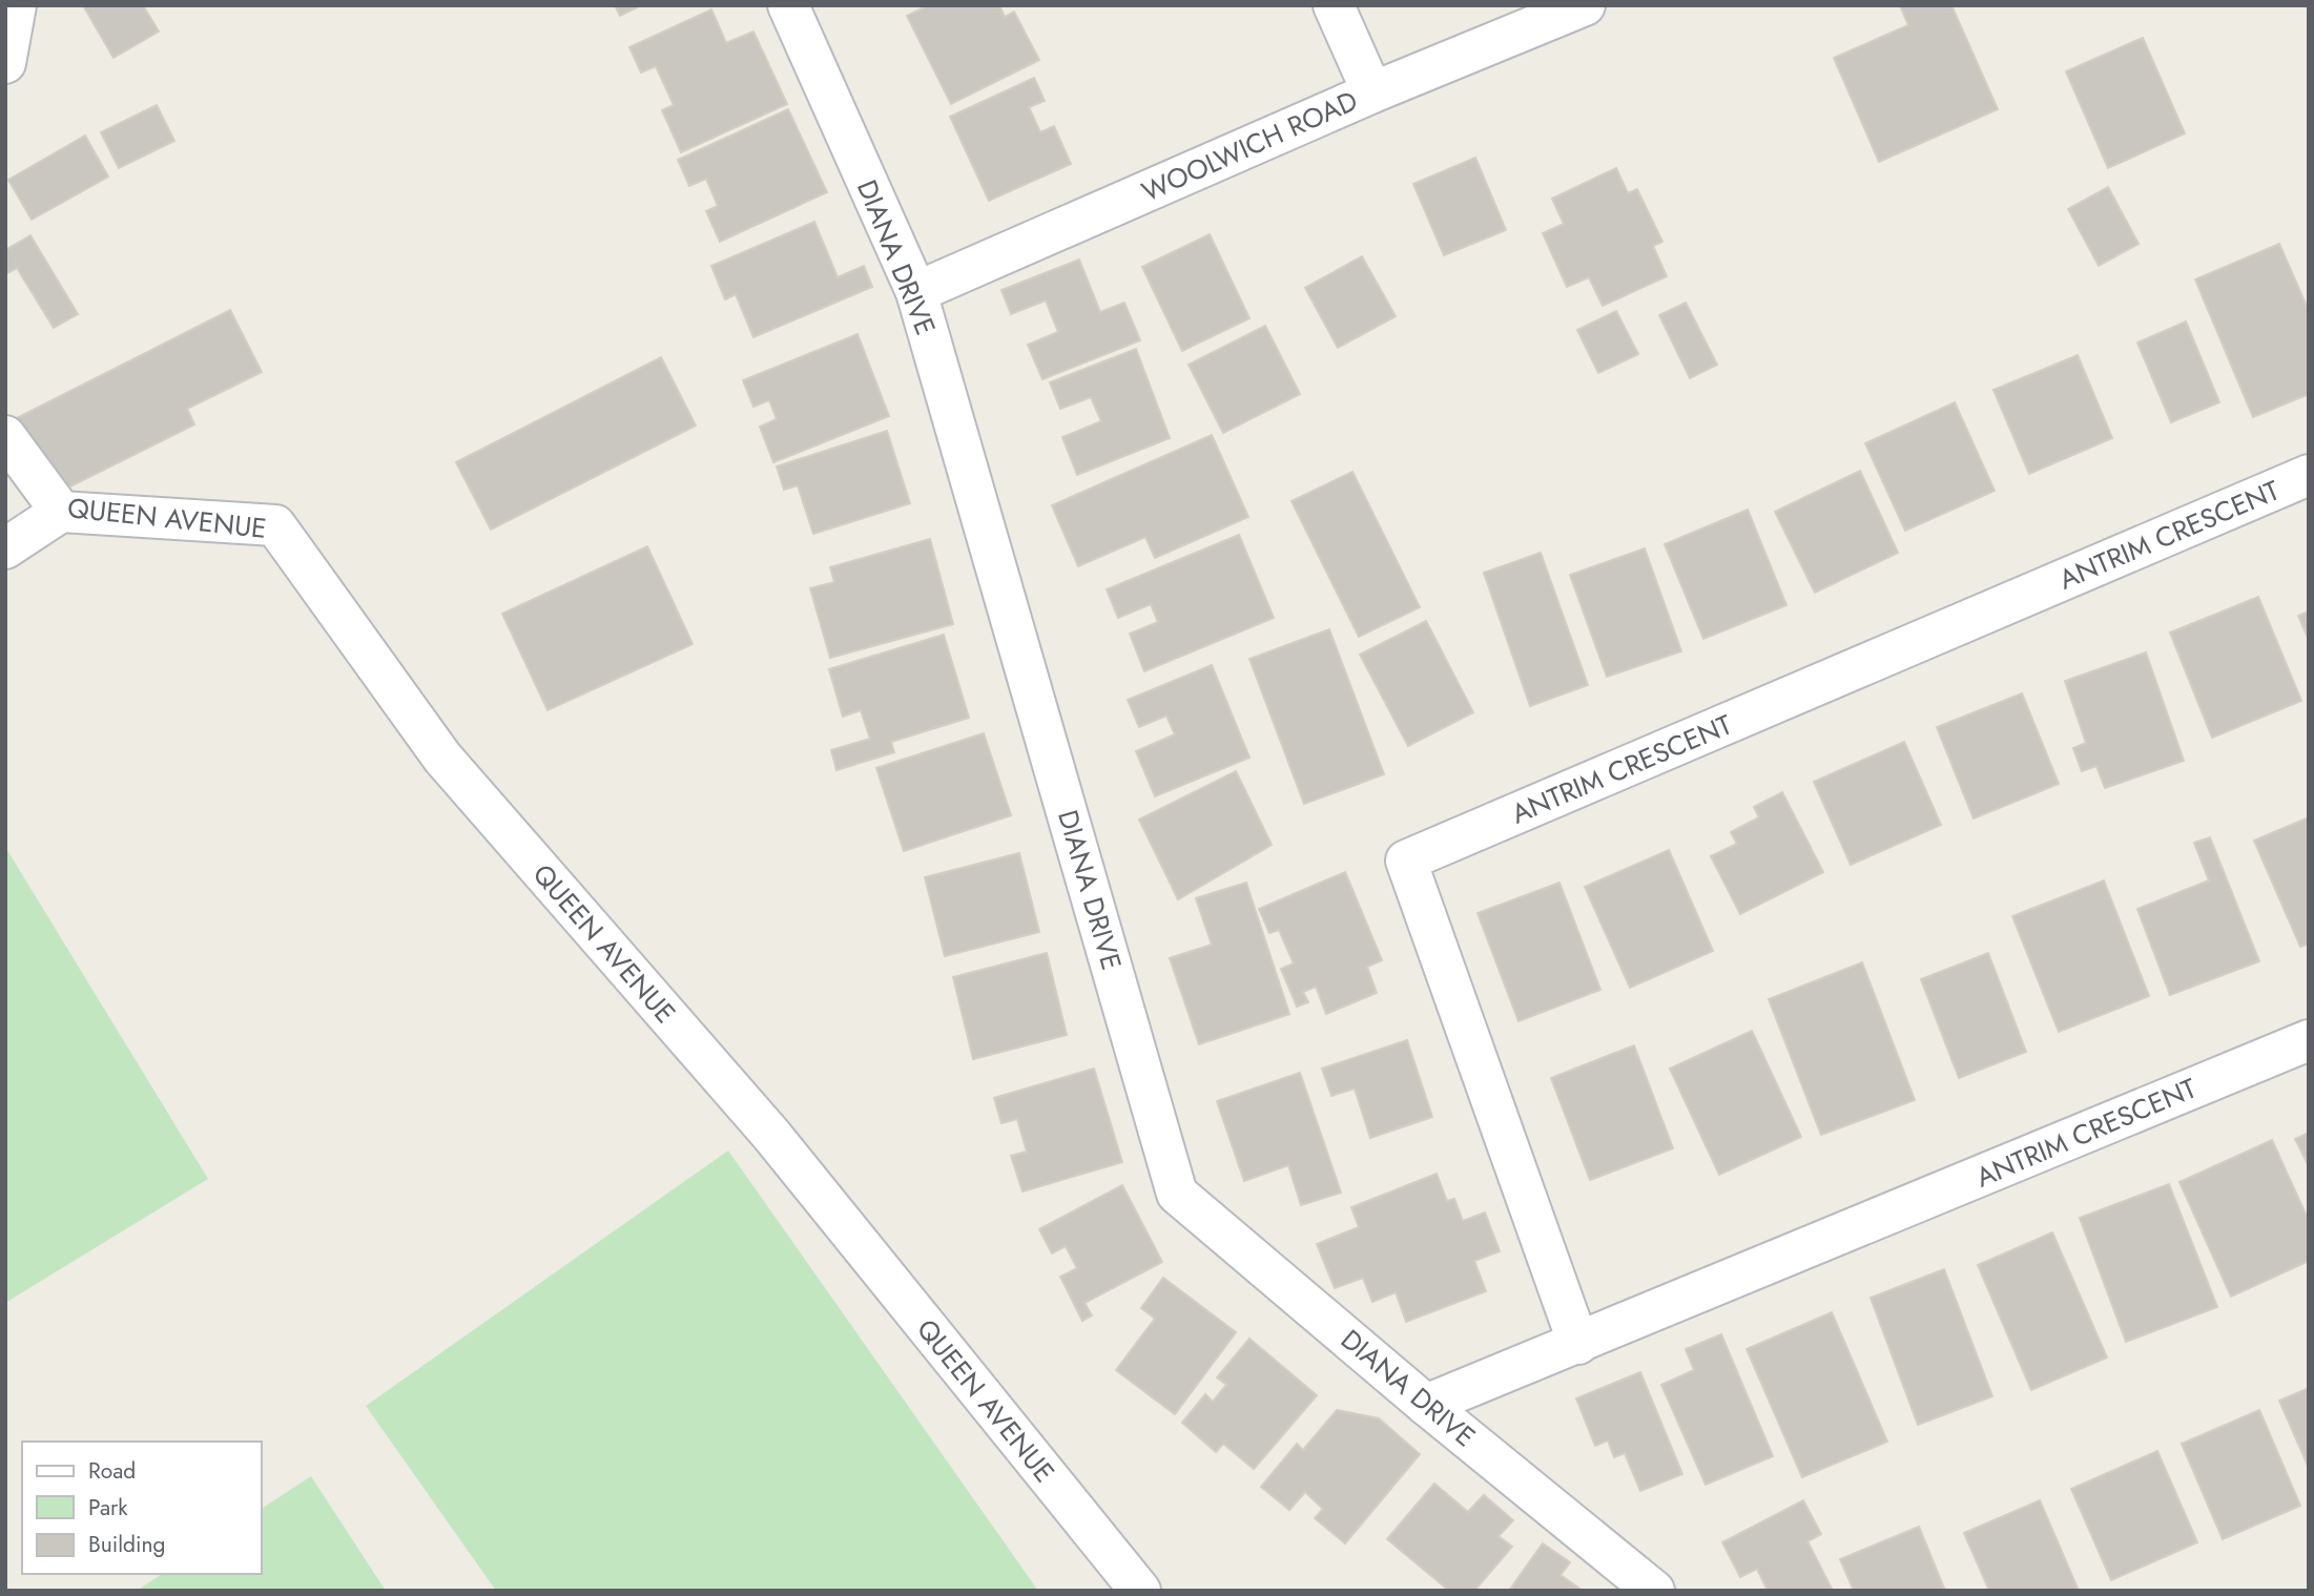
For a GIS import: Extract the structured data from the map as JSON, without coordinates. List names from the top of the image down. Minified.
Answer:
{"streets":{"street":["WOOLWICH ROAD","DIANA DRIVE","QUEEN AVENUE","ANTRIM CRESCENT"]},"crossings":[["WOOLWICH ROAD","DIANA DRIVE"],["DIANA DRIVE","ANTRIM CRESCENT"]],"legend":["Road","Park","Building"]}
